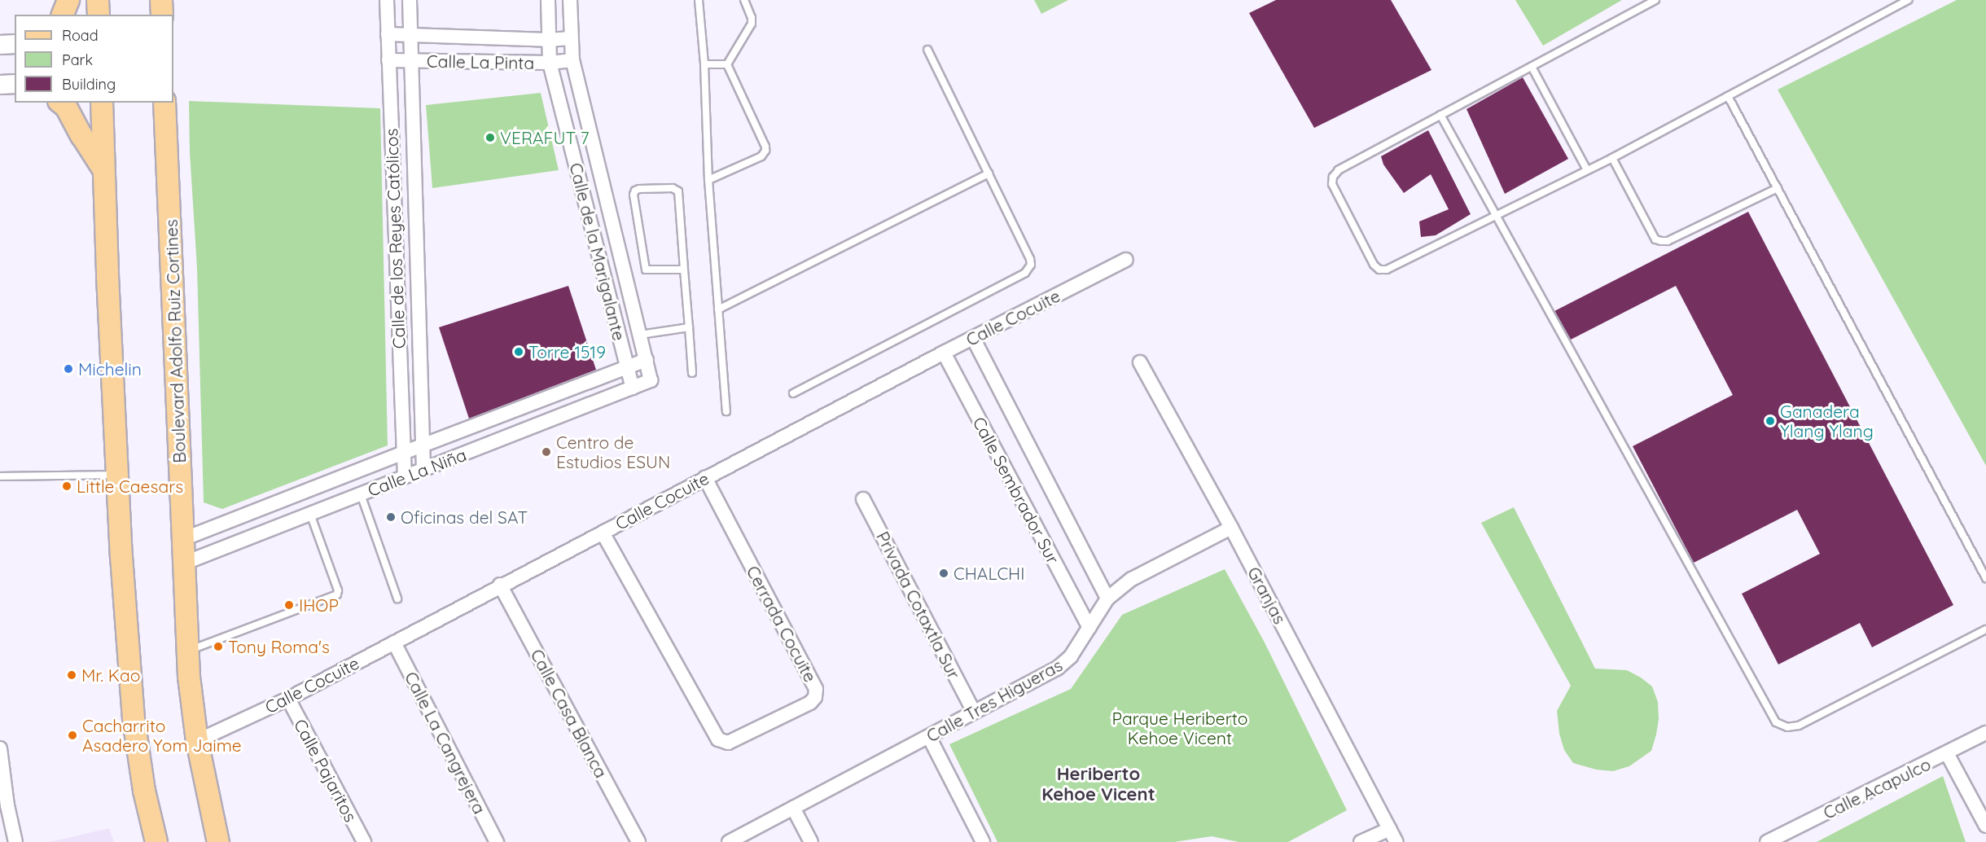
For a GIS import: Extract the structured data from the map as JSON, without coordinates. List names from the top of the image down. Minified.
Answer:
{"streets":{"main road":["Boulevard Adolfo Ruiz Cortines"],"street":["Calle La Pinta","Calle de los Reyes Católicos","Calle de la Marigalante","Calle Cocuite","Calle La Niña","Calle Sembrador Sur","Granjas","Privada Cotaxtla Sur","Cerrada Cocuite","Calle Tres Higueras","Calle Casa Blanca","Calle La Cangrejera","Calle Pajaritos","Calle Acapulco"]},"crossings":[["Calle La Pinta","Calle de los Reyes Católicos"],["Calle La Pinta","Calle de la Marigalante"],["Calle de los Reyes Católicos","Calle La Niña"],["Calle de la Marigalante","Calle La Niña"],["Calle Cocuite","Boulevard Adolfo Ruiz Cortines"],["Calle Cocuite","Calle Sembrador Sur"],["Calle Cocuite","Cerrada Cocuite"],["Calle Cocuite","Calle Casa Blanca"],["Calle Cocuite","Calle La Cangrejera"],["Calle Cocuite","Calle Pajaritos"],["Boulevard Adolfo Ruiz Cortines","Calle La Niña"],["Calle Sembrador Sur","Calle Tres Higueras"],["Granjas","Calle Tres Higueras"],["Privada Cotaxtla Sur","Calle Tres Higueras"]],"districts":["Heriberto Kehoe Vicent"],"parks":["Parque Heriberto Kehoe Vicent"],"places":["VERAFUT 7","Torre 1519","Michelin","Ganadera Ylang Ylang","Centro de Estudios ESUN","Little Caesars","Oficinas del SAT","CHALCHI","IHOP","Tony Roma's","Mr. Kao","Cacharrito Asadero Yom Jaime"],"legend":["Road","Park","Building"]}
